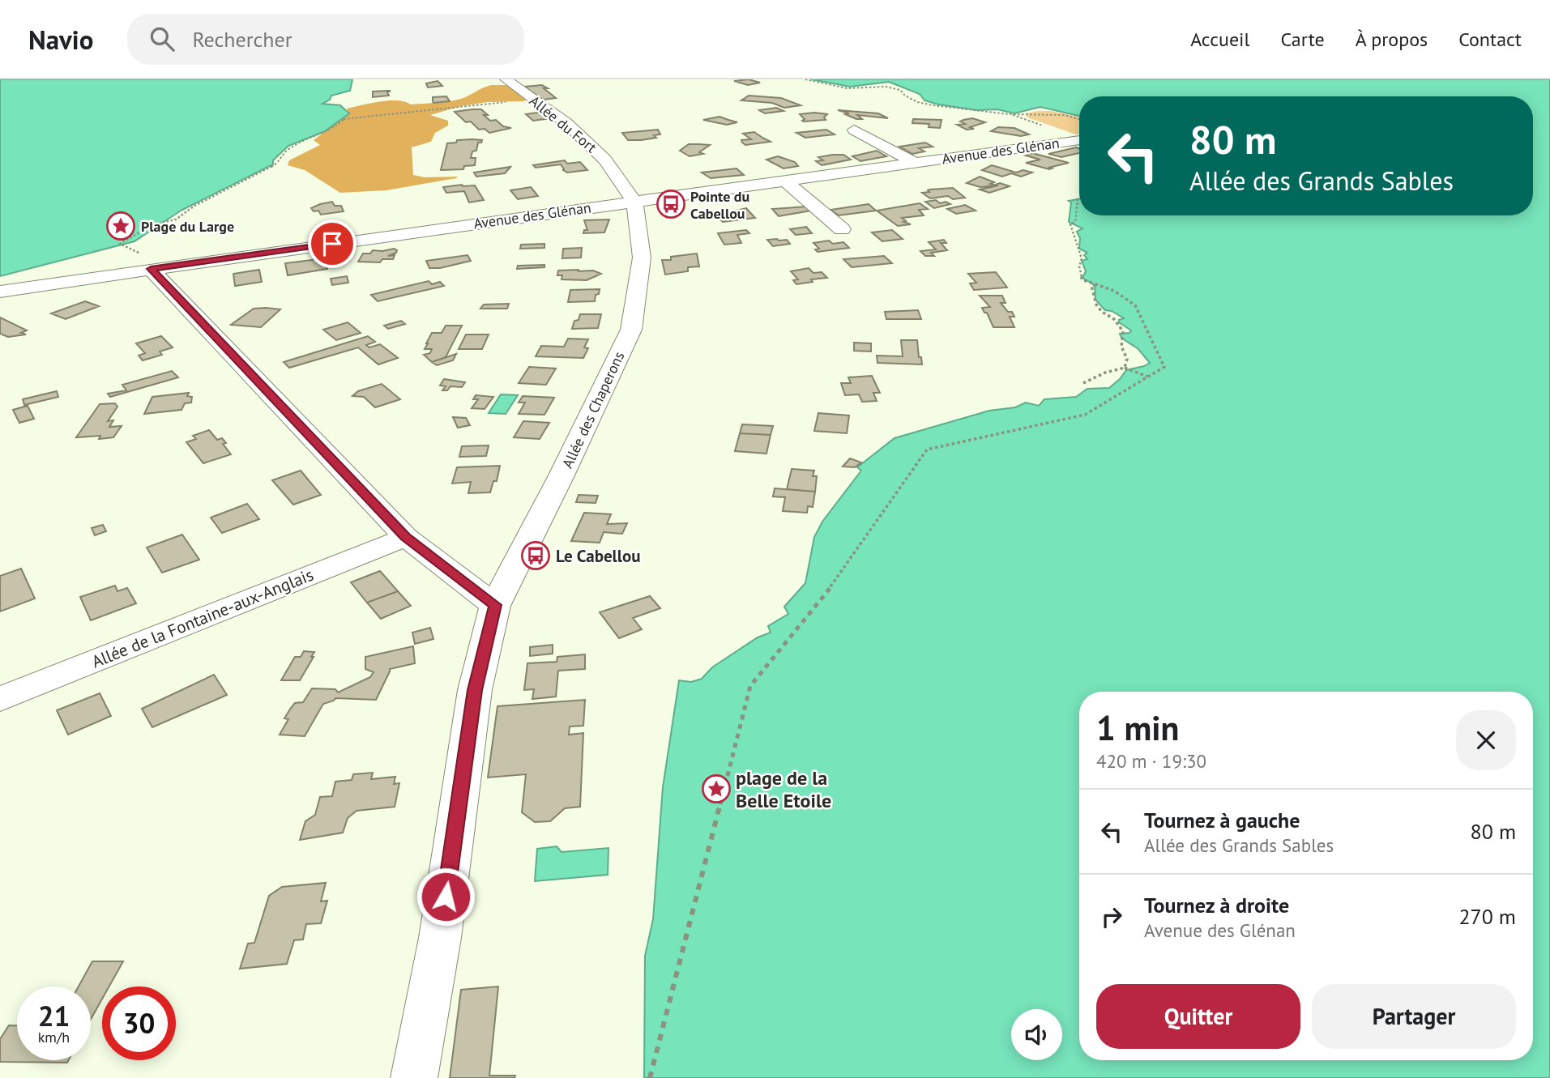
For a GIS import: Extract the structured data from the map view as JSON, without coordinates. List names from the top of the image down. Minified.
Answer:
{"streets":{"street":["Allée du Fort","Avenue des Glénan","Allée des Chaperons","Allée de la Fontaine-aux-Anglais"]},"crossings":[["Allée du Fort","Avenue des Glénan"],["Allée du Fort","Allée des Chaperons"],["Avenue des Glénan","Allée des Chaperons"]],"places":{"bus stop":["Pointe du Cabellou","Le Cabellou"],"place":["Plage du Large","plage de la Belle Etoile"]},"page":{"header":"Navio","search":"Rechercher","nav":["Accueil","Carte","À propos","Contact"],"turn":["80 m","Allée des Grands Sables"],"heading":["1 min","420 m · 19:30"],"list":[{"name":"Tournez à gauche","note":"Allée des Grands Sables","value":"80 m"},{"name":"Tournez à droite","note":"Avenue des Glénan","value":"270 m"}],"buttons":["Quitter","Partager"],"speed":"21 km/h","limit":"30"}}
